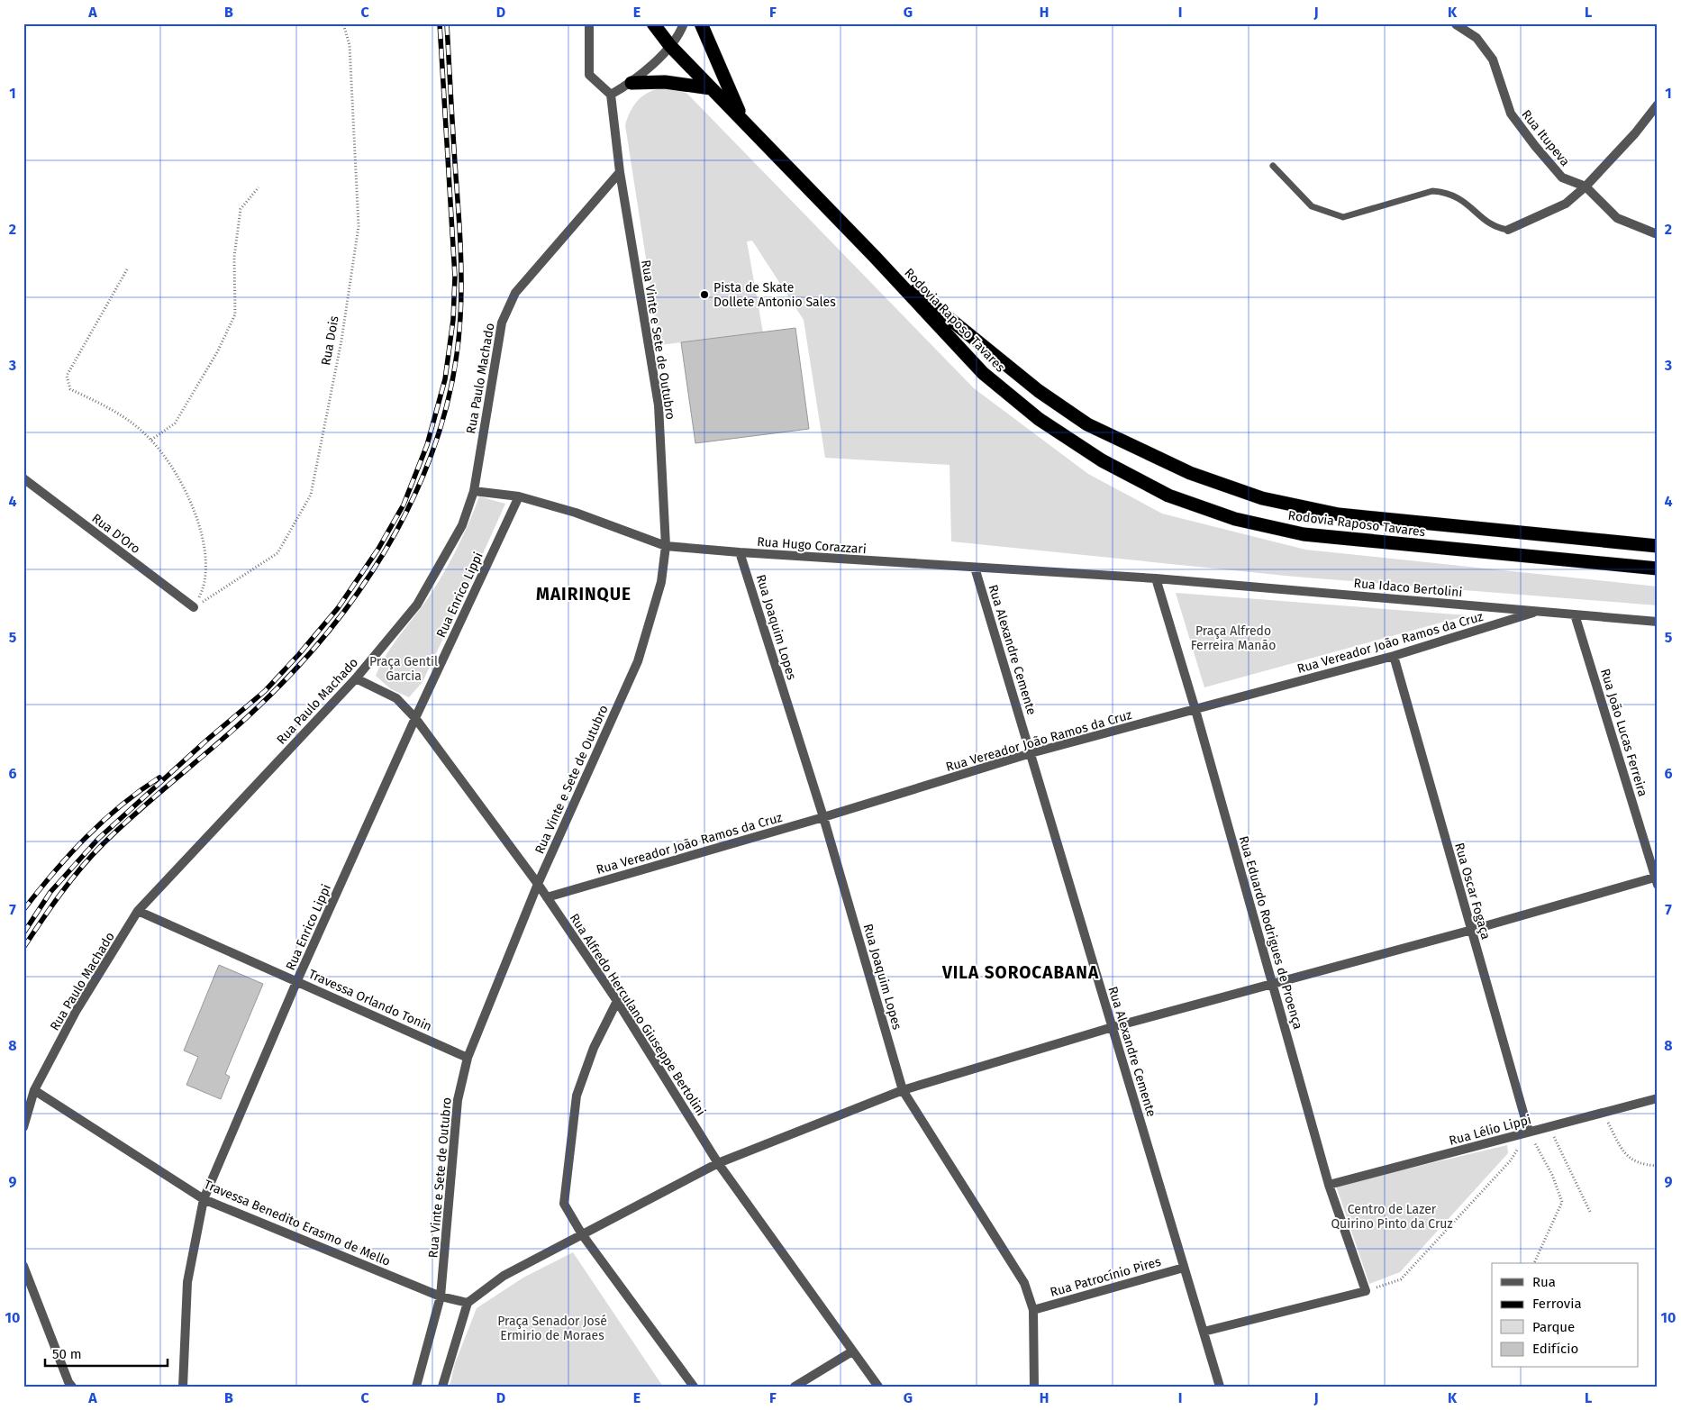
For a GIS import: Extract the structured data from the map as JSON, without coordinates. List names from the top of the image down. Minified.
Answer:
{"streets":{"highway":["Rodovia Raposo Tavares"],"street":["Rua Itupeva","Rua Vinte e Sete de Outubro","Rua Paulo Machado","Rua D'Oro","Rua Hugo Corazzari","Rua Idaco Bertolini","Rua Enrico Lippi","Rua Joaquim Lopes","Rua Vereador João Ramos da Cruz","Rua Alexandre Cemente","Rua João Lucas Ferreira","Rua Oscar Fogaça","Rua Eduardo Rodrigues de Proença","Travessa Orlando Tonin","Rua Alfredo Herculano Giuseppe Bertolini","Rua Lélio Lippi","Travessa Benedito Erasmo de Mello","Rua Patrocínio Pires"],"path":["Rua Dois"]},"crossings":[["Rua Vinte e Sete de Outubro","Rua Paulo Machado"],["Rua Vinte e Sete de Outubro","Rua Hugo Corazzari"],["Rua Vinte e Sete de Outubro","Travessa Orlando Tonin"],["Rua Vinte e Sete de Outubro","Rua Alfredo Herculano Giuseppe Bertolini"],["Rua Vinte e Sete de Outubro","Travessa Benedito Erasmo de Mello"],["Rua Dois","Rua D'Oro"],["Rua Paulo Machado","Rua Hugo Corazzari"],["Rua Paulo Machado","Travessa Orlando Tonin"],["Rua Paulo Machado","Rua Alfredo Herculano Giuseppe Bertolini"],["Rua Paulo Machado","Travessa Benedito Erasmo de Mello"],["Rua Hugo Corazzari","Rua Idaco Bertolini"],["Rua Hugo Corazzari","Rua Enrico Lippi"],["Rua Hugo Corazzari","Rua Joaquim Lopes"],["Rua Hugo Corazzari","Rua Alexandre Cemente"],["Rua Hugo Corazzari","Rua Eduardo Rodrigues de Proença"],["Rua Idaco Bertolini","Rua Vereador João Ramos da Cruz"],["Rua Idaco Bertolini","Rua João Lucas Ferreira"],["Rua Idaco Bertolini","Rua Eduardo Rodrigues de Proença"],["Rua Enrico Lippi","Travessa Orlando Tonin"],["Rua Enrico Lippi","Rua Alfredo Herculano Giuseppe Bertolini"],["Rua Enrico Lippi","Travessa Benedito Erasmo de Mello"],["Rua Joaquim Lopes","Rua Vereador João Ramos da Cruz"],["Rua Joaquim Lopes","Rua Patrocínio Pires"],["Rua Vereador João Ramos da Cruz","Rua Alexandre Cemente"],["Rua Vereador João Ramos da Cruz","Rua Oscar Fogaça"],["Rua Vereador João Ramos da Cruz","Rua Eduardo Rodrigues de Proença"],["Rua Vereador João Ramos da Cruz","Rua Alfredo Herculano Giuseppe Bertolini"],["Rua Alexandre Cemente","Rua Patrocínio Pires"],["Rua Oscar Fogaça","Rua Lélio Lippi"],["Rua Eduardo Rodrigues de Proença","Rua Lélio Lippi"]],"districts":["MAIRINQUE","VILA SOROCABANA"],"parks":["Praça Alfredo Ferreira Manão","Praça Gentil Garcia","Centro de Lazer Quirino Pinto da Cruz","Praça Senador José Ermirio de Moraes"],"places":["Pista de Skate Dollete Antonio Sales"],"legend":["Rua","Ferrovia","Parque","Edifício"],"scale_bar":"50 m","grid":{"columns":["A","B","C","D","E","F","G","H","I","J","K","L"],"rows":["1","2","3","4","5","6","7","8","9","10"]}}
